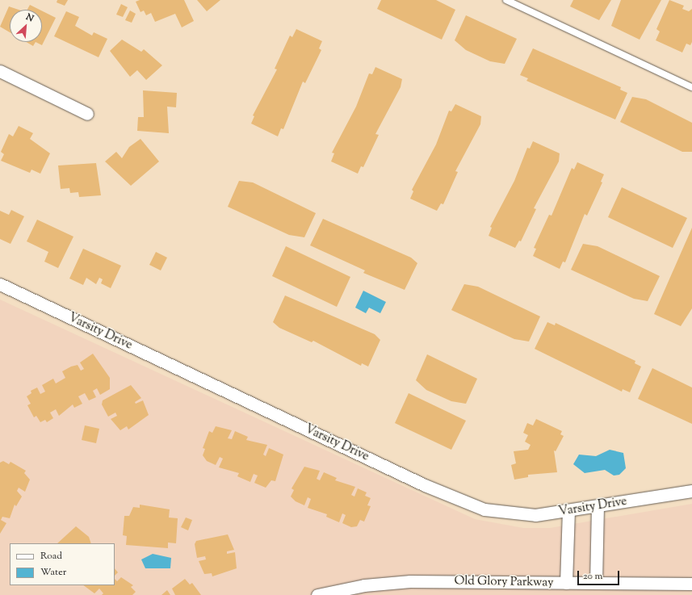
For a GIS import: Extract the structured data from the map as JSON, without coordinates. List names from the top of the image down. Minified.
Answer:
{"streets":{"street":["Varsity Drive","Old Glory Parkway"]},"legend":["Road","Water"],"scale_bar":"20 m","north":"top right"}
